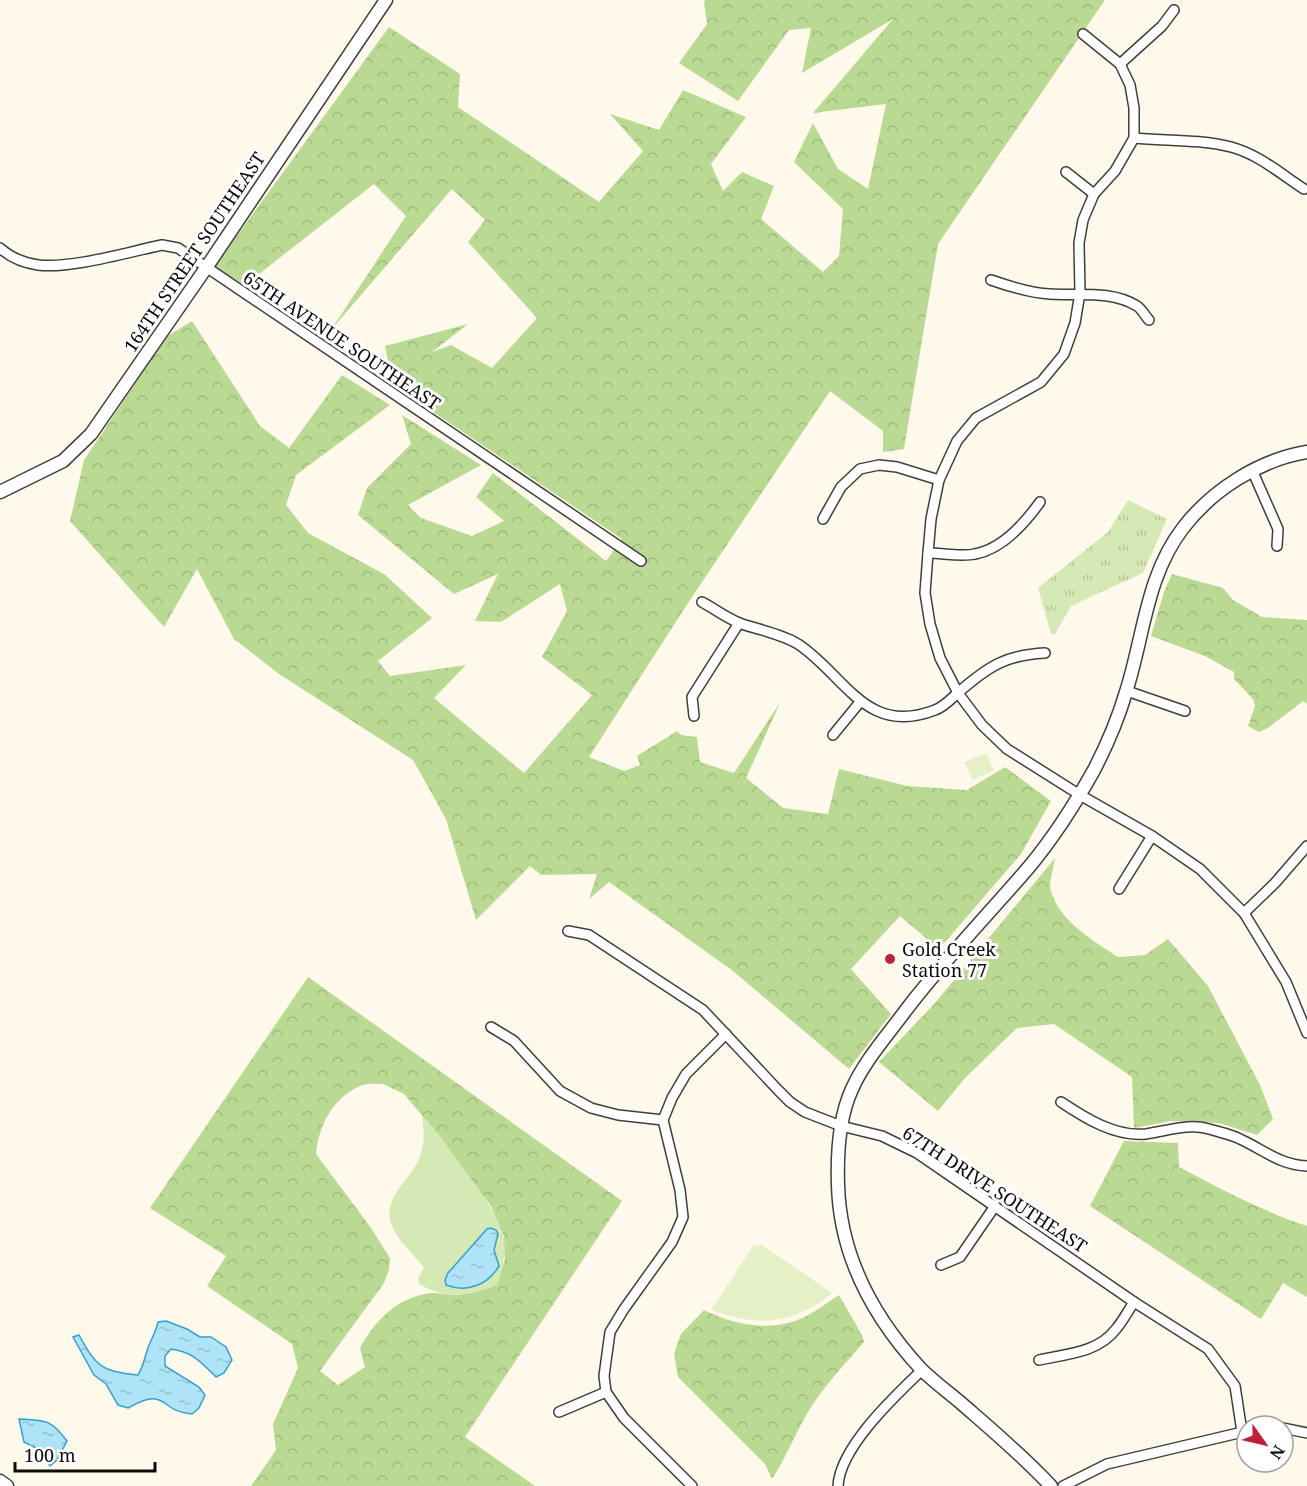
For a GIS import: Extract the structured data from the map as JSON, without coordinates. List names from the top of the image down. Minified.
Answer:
{"streets":{"street":["164TH STREET SOUTHEAST","65TH AVENUE SOUTHEAST","67TH DRIVE SOUTHEAST"]},"crossings":[["164TH STREET SOUTHEAST","65TH AVENUE SOUTHEAST"]],"places":["Gold Creek Station 77"],"scale_bar":"100 m","north":"bottom right"}
